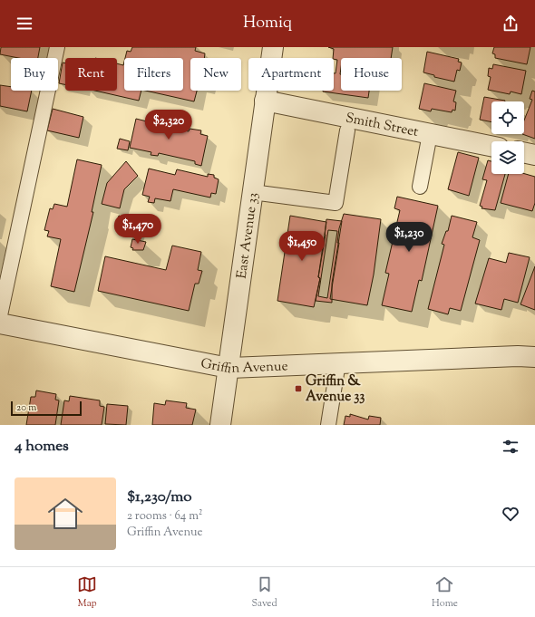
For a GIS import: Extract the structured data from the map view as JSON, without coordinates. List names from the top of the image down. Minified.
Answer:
{"streets":{"street":["Smith Street","East Avenue 33","Griffin Avenue"]},"crossings":[["Smith Street","East Avenue 33"],["East Avenue 33","Griffin Avenue"]],"places":{"transit":["Griffin & Avenue 33"]},"scale_bar":"20 m","page":{"header":"Homiq","chip":["Buy","Rent","Filters","New","Apartment","House"],"price":["$2,320","$1,470","$1,230","$1,450"],"scale":"20 m","heading":"4 homes","list":[{"name":"$1,230/mo","note":"2 rooms · 64 m² · Griffin Avenue"}],"tabs":["Map","Saved","Home"]}}
